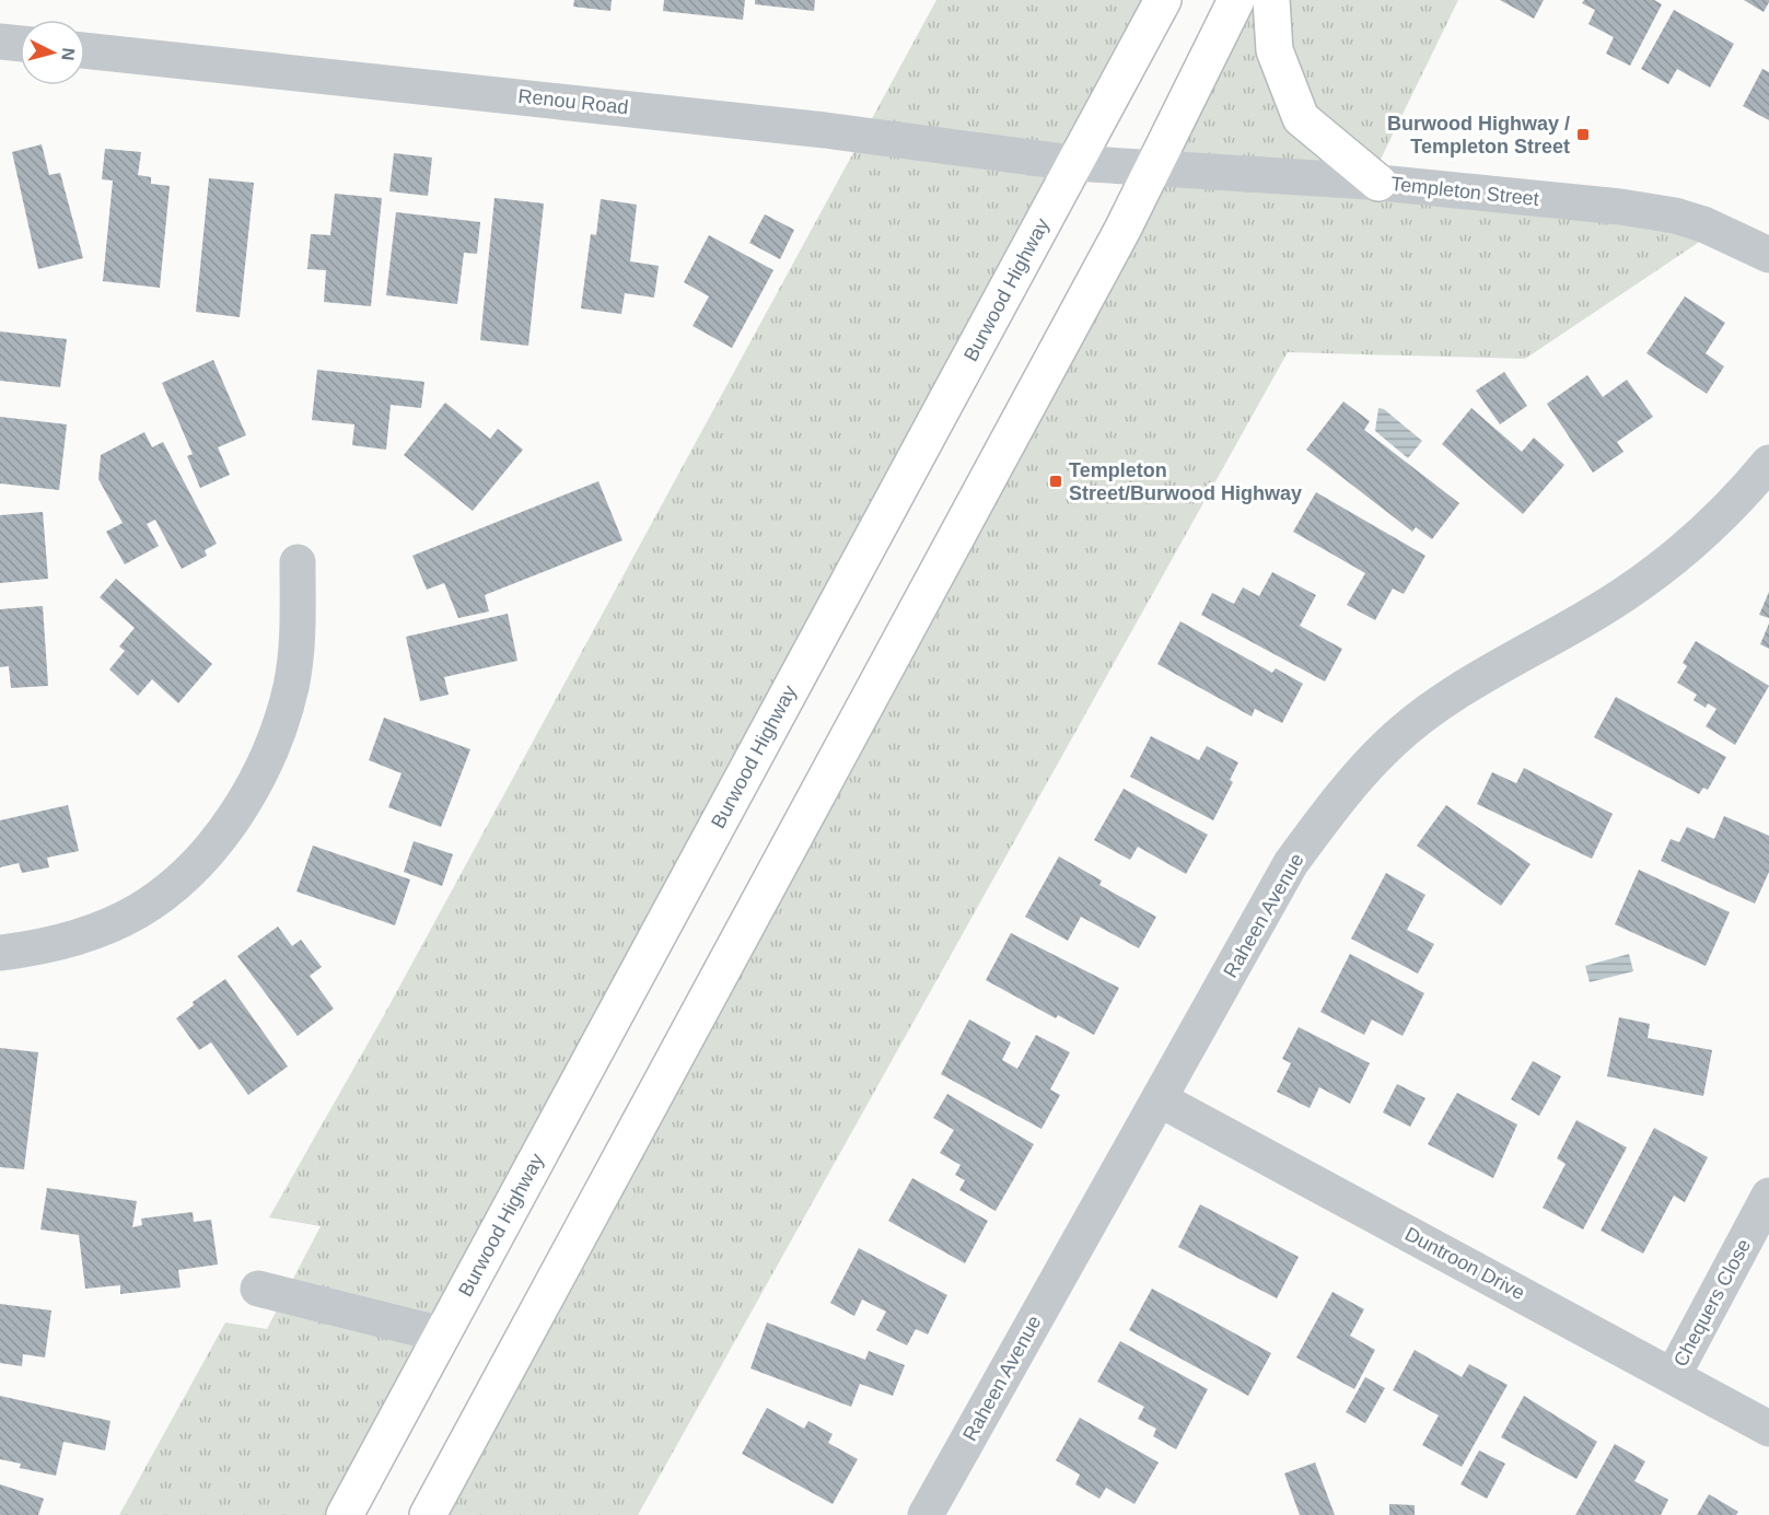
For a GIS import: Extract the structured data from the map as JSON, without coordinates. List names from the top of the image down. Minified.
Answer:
{"streets":{"highway":["Burwood Highway"],"street":["Renou Road","Templeton Street","Raheen Avenue","Duntroon Drive","Chequers Close"]},"crossings":[["Renou Road","Templeton Street"],["Renou Road","Burwood Highway"],["Raheen Avenue","Duntroon Drive"],["Duntroon Drive","Chequers Close"]],"places":{"transit":["Burwood Highway / Templeton Street","Templeton Street/Burwood Highway"]},"north":"right"}
